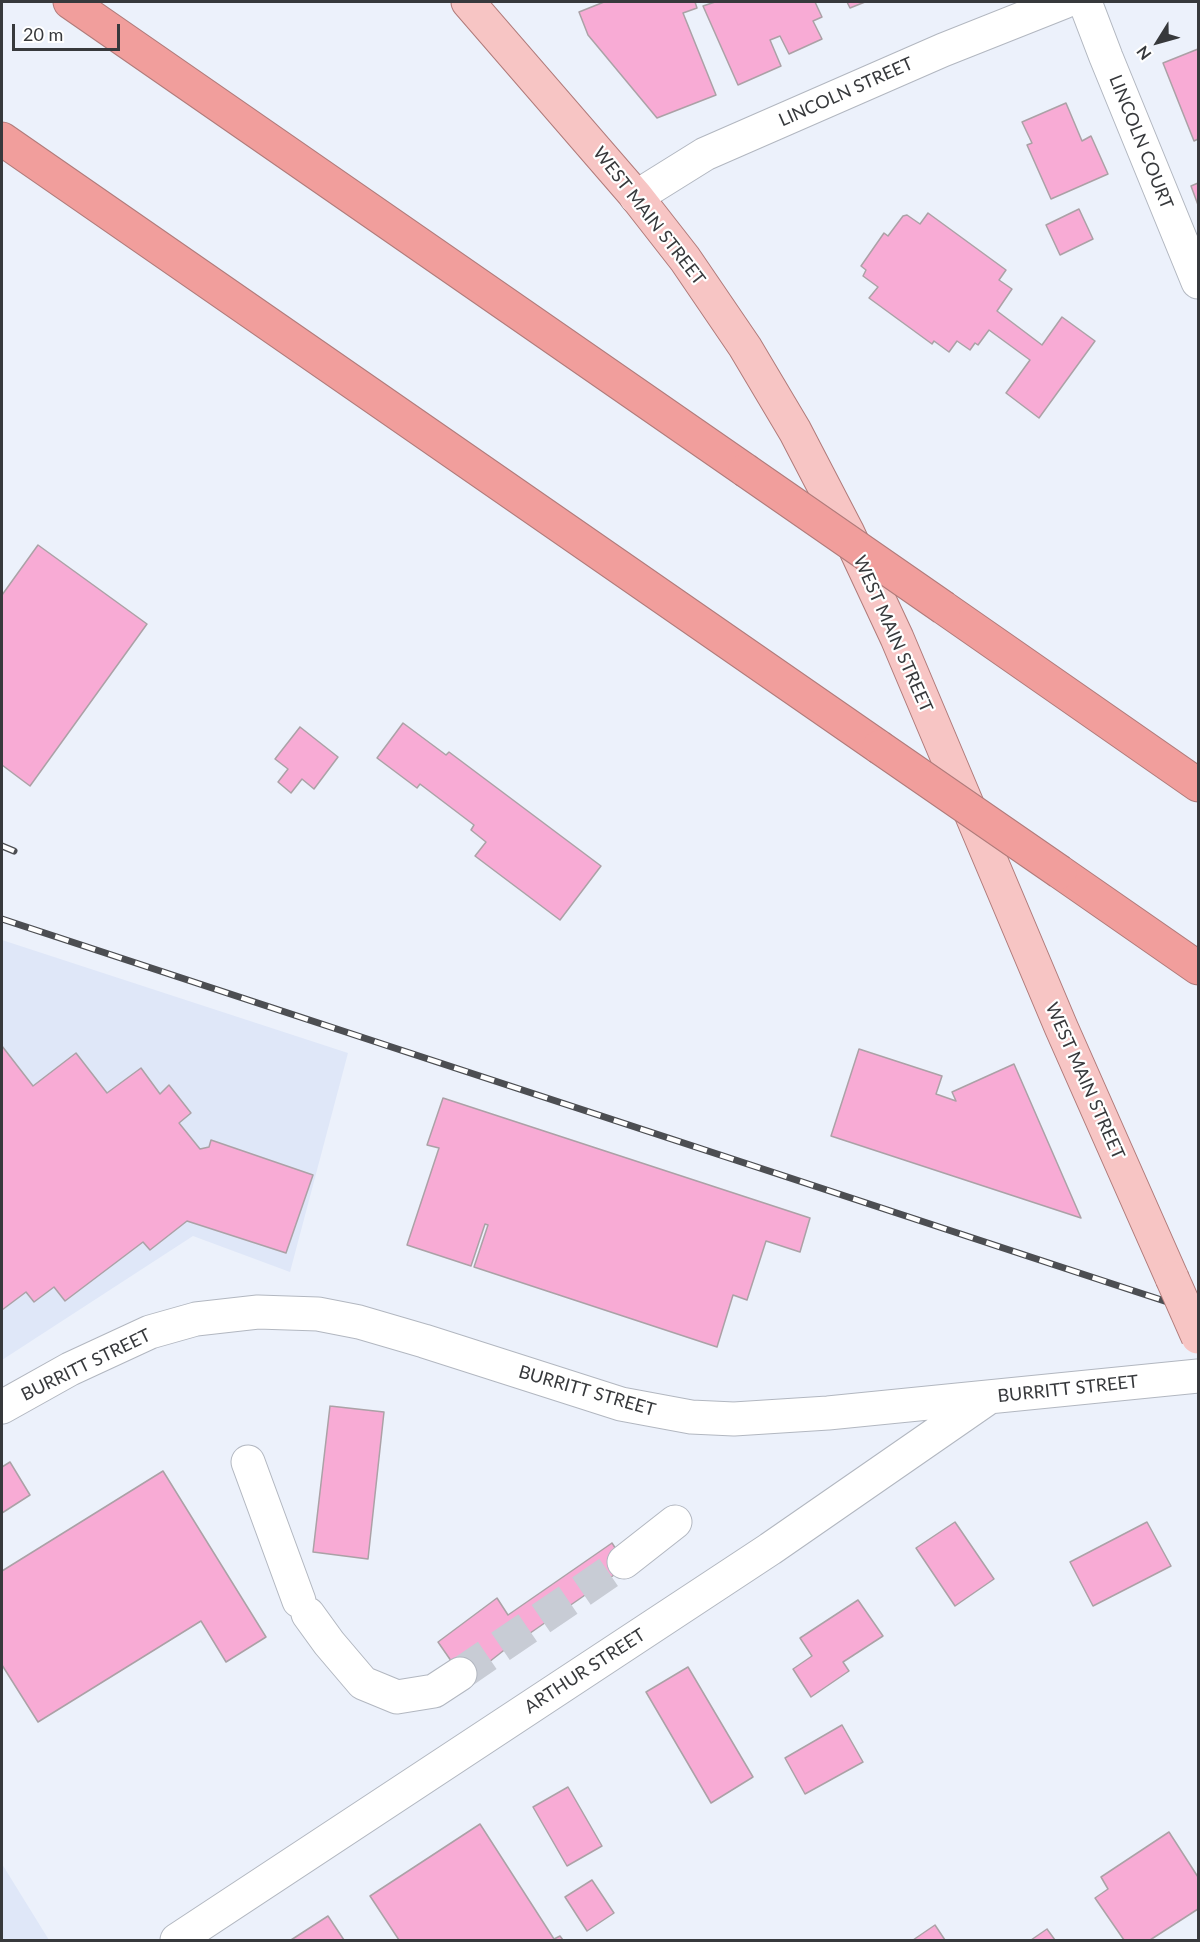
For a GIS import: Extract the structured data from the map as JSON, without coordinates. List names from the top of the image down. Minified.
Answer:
{"streets":{"main road":["WEST MAIN STREET"],"street":["LINCOLN STREET","LINCOLN COURT","BURRITT STREET","ARTHUR STREET"]},"crossings":[["LINCOLN STREET","WEST MAIN STREET"],["BURRITT STREET","ARTHUR STREET"]],"scale_bar":"20 m","north":"bottom left"}
